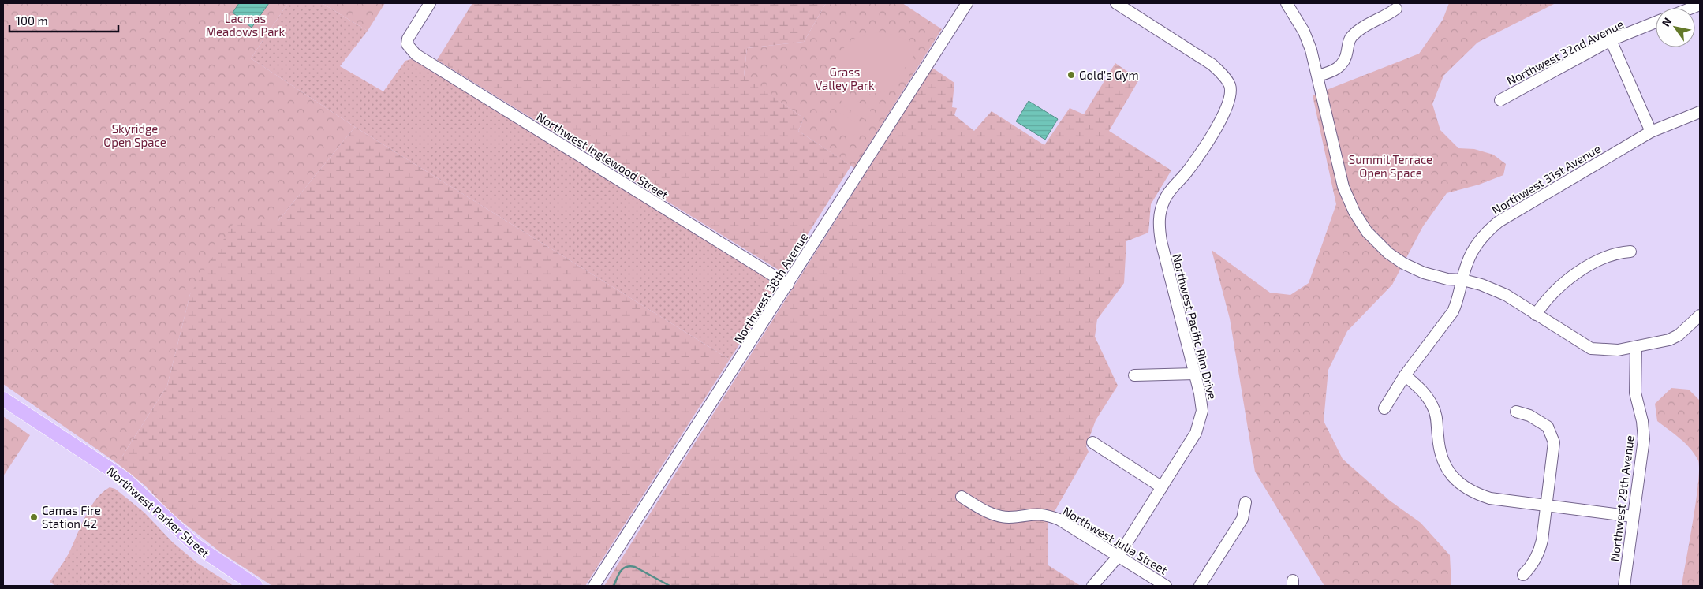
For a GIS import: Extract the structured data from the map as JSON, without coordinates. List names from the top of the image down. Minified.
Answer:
{"streets":{"main road":["Northwest Parker Street"],"street":["Northwest 32nd Avenue","Northwest Inglewood Street","Northwest 31st Avenue","Northwest 38th Avenue","Northwest Pacific Rim Drive","Northwest 29th Avenue","Northwest Julia Street"]},"crossings":[["Northwest Inglewood Street","Northwest 38th Avenue"],["Northwest Pacific Rim Drive","Northwest Julia Street"]],"parks":["Lacmas Meadows Park","Grass Valley Park","Skyridge Open Space","Summit Terrace Open Space"],"places":["Gold's Gym","Camas Fire Station 42"],"scale_bar":"100 m","north":"top left"}
